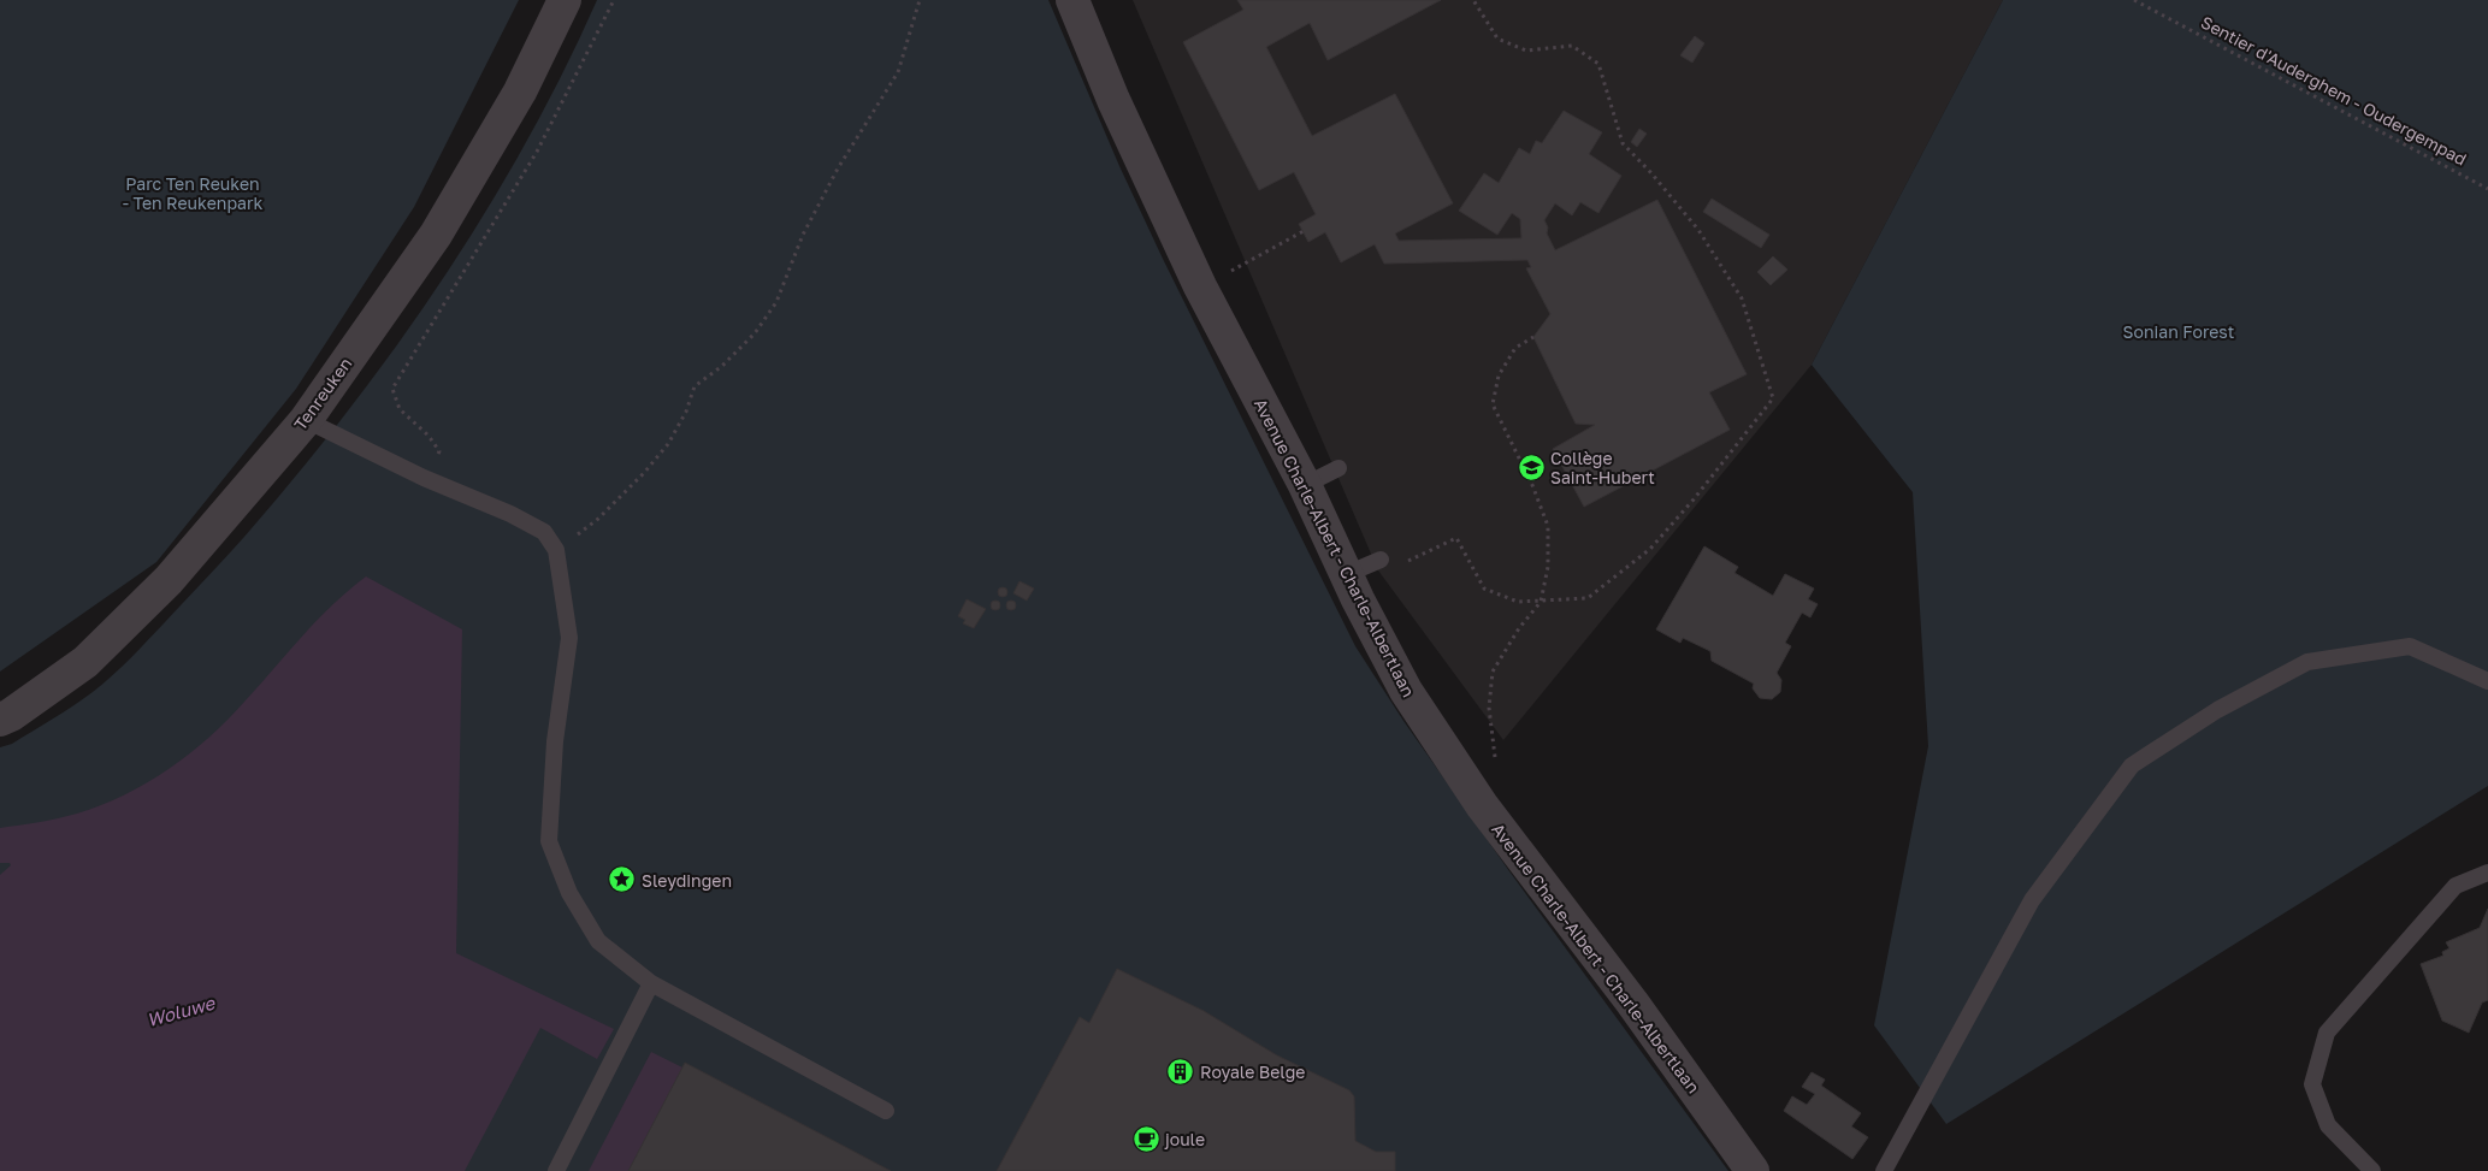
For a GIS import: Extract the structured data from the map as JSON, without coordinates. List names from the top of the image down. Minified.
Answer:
{"streets":{"street":["Tenreuken","Avenue Charle-Albert - Charle-Albertlaan"],"path":["Sentier d'Auderghem - Oudergempad"]},"water":["Woluwe"],"parks":["Parc Ten Reuken - Ten Reukenpark","Sonian Forest"],"places":{"school or university":["Collège Saint-Hubert"],"place":["Sleydingen"],"building":["Royale Belge"],"cafe":["joule"]}}
